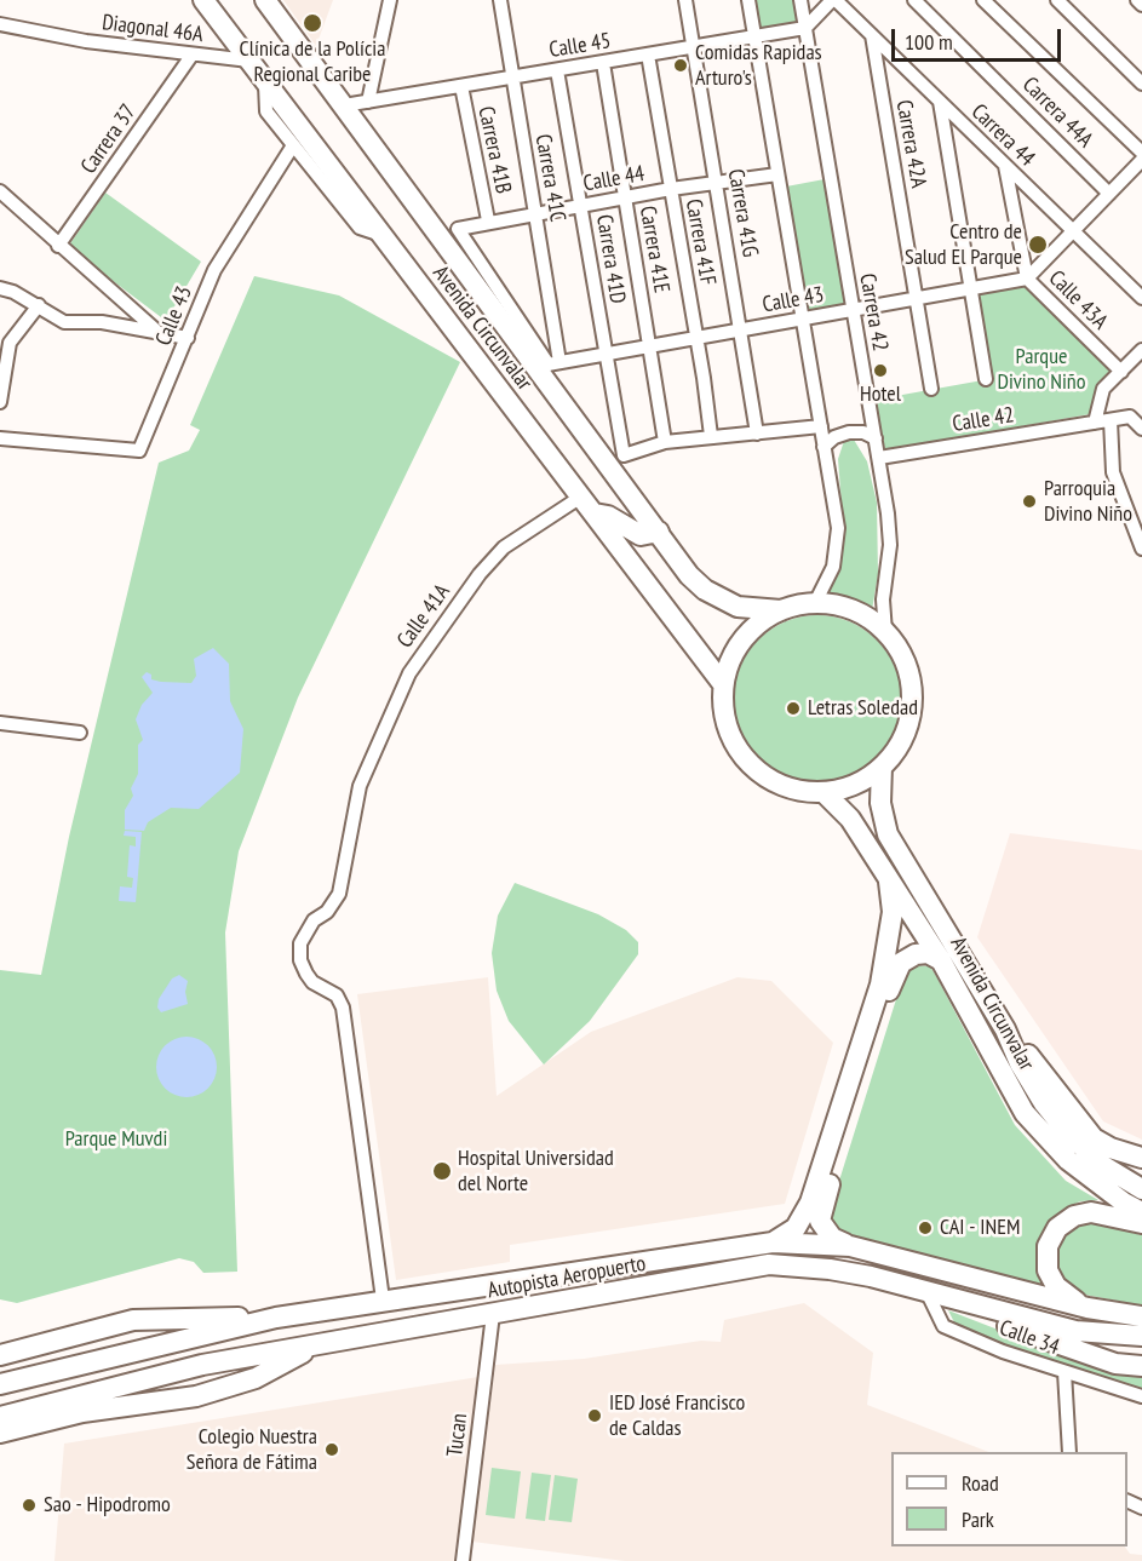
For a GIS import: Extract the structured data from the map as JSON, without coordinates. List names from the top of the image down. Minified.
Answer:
{"streets":{"highway":["Avenida Circunvalar","Autopista Aeropuerto"],"street":["Diagonal 46A","Calle 45","Carrera 44A","Carrera 44","Carrera 37","Carrera 42A","Carrera 41B","Carrera 41C","Calle 44","Carrera 41G","Carrera 41F","Carrera 41E","Carrera 41D","Calle 43","Calle 43A","Carrera 42","Calle 42","Calle 41A","Calle 34","Tucan"]},"crossings":[["Diagonal 46A","Carrera 37"],["Diagonal 46A","Avenida Circunvalar"],["Calle 45","Carrera 41B"],["Calle 45","Carrera 41C"],["Calle 45","Carrera 41G"],["Calle 45","Carrera 41F"],["Calle 45","Carrera 41E"],["Calle 45","Carrera 41D"],["Calle 45","Carrera 42"],["Calle 45","Avenida Circunvalar"],["Carrera 44","Carrera 42A"],["Carrera 44","Calle 43A"],["Carrera 42A","Calle 43"],["Carrera 41B","Calle 44"],["Carrera 41C","Calle 44"],["Carrera 41C","Calle 43"],["Carrera 41C","Avenida Circunvalar"],["Calle 44","Carrera 41G"],["Calle 44","Carrera 41F"],["Calle 44","Carrera 41E"],["Calle 44","Carrera 41D"],["Calle 44","Calle 43"],["Calle 44","Avenida Circunvalar"],["Carrera 41G","Calle 43"],["Carrera 41F","Calle 43"],["Carrera 41E","Calle 43"],["Carrera 41D","Calle 43"],["Carrera 41D","Avenida Circunvalar"],["Calle 43","Calle 43A"],["Calle 43","Carrera 42"],["Calle 43","Avenida Circunvalar"],["Carrera 42","Avenida Circunvalar"],["Carrera 42","Calle 42"],["Avenida Circunvalar","Calle 41A"],["Calle 41A","Autopista Aeropuerto"],["Autopista Aeropuerto","Calle 34"],["Autopista Aeropuerto","Tucan"]],"parks":["Parque Divino Niño","Parque Muvdi"],"places":["Clínica de la Polícia Regional Caribe","Comidas Rapidas Arturo's","Centro de Salud El Parque","Hotel","Parroquia Divino Niño","Letras Soledad","Hospital Universidad del Norte","CAI - INEM","IED José Francisco de Caldas","Colegio Nuestra Señora de Fátima","Sao - Hipodromo"],"legend":["Road","Park"],"scale_bar":"100 m"}
